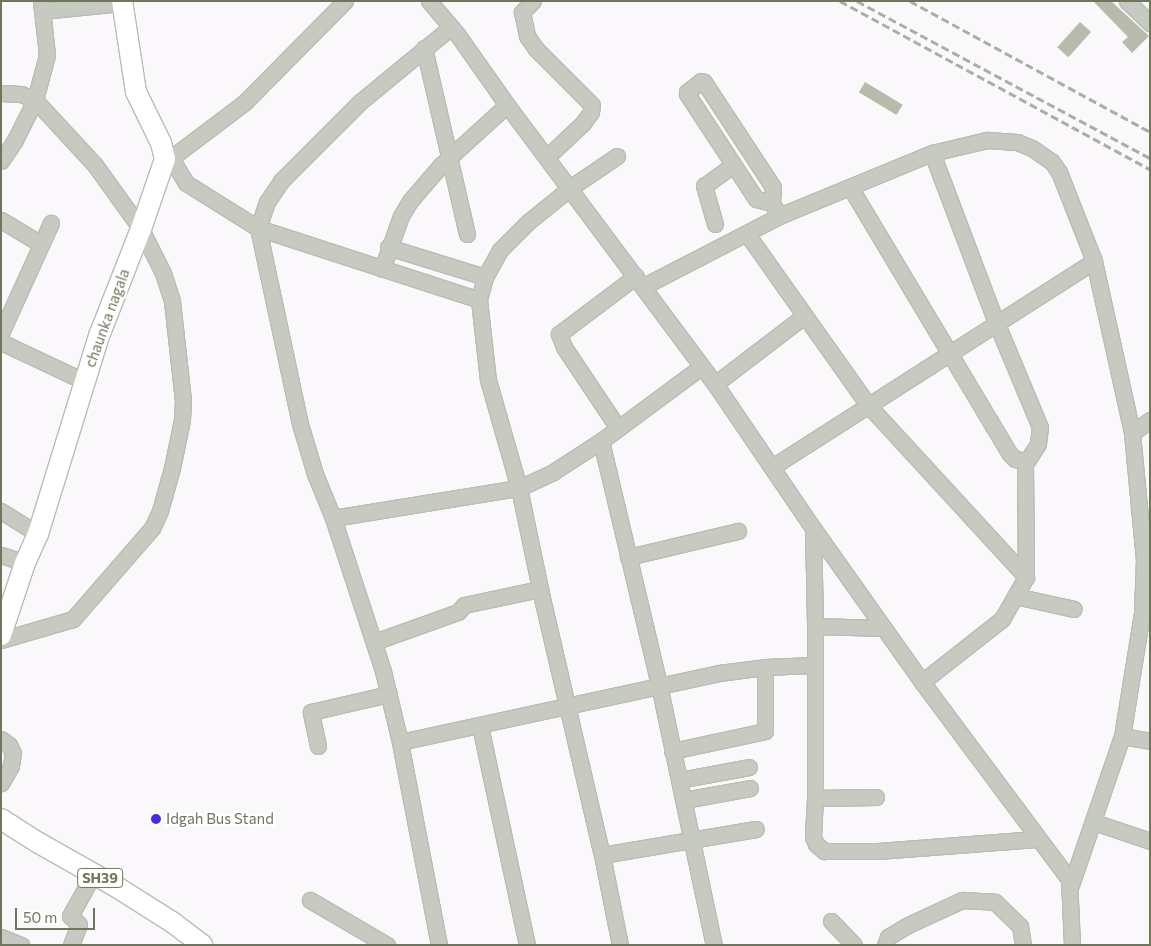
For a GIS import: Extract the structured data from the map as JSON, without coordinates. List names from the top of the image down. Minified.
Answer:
{"streets":{"main road":["chaunka nagala","SH39"]},"places":["Idgah Bus Stand"],"scale_bar":"50 m"}
